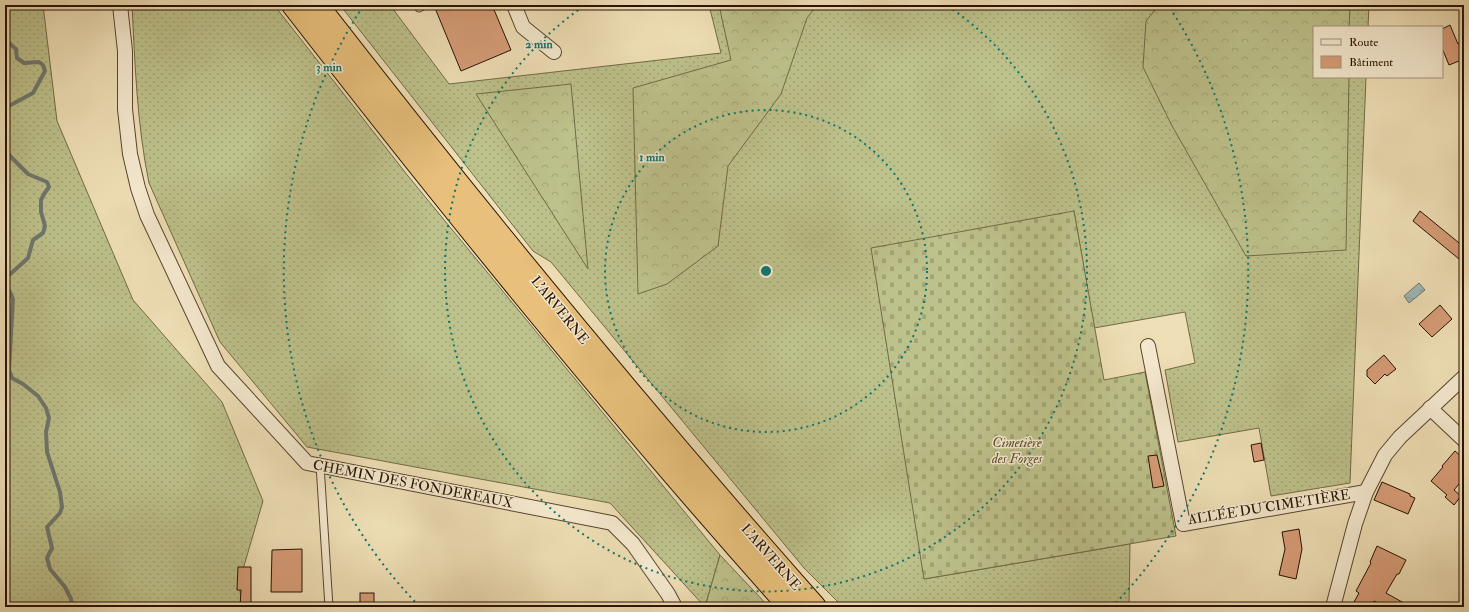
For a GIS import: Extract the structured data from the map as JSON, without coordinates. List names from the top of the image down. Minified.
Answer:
{"streets":{"highway":["L'ARVERNE"],"street":["CHEMIN DES FONDEREAUX","ALLÉE DU CIMETIÈRE"]},"parks":["Cimetière des Forges"],"legend":["Route","Bâtiment"],"rings":["2 min","3 min","1 min"]}
